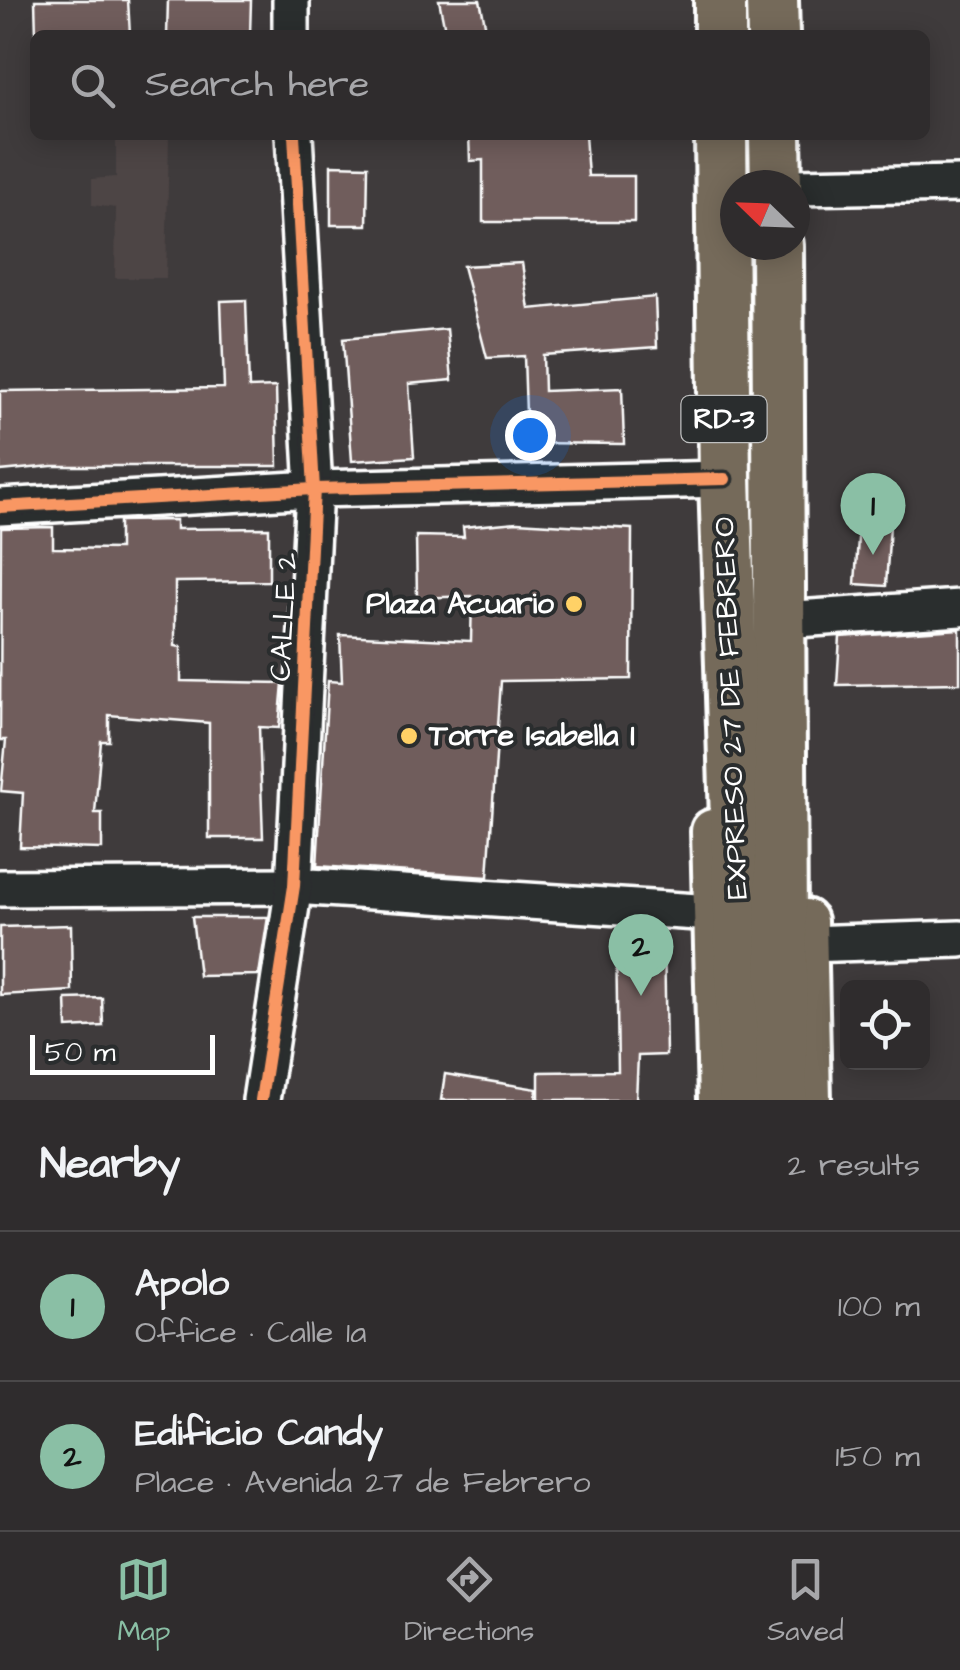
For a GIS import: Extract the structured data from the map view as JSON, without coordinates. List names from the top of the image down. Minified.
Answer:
{"streets":{"highway":["RD-3","EXPRESO 27 DE FEBRERO"],"street":["CALLE 2"]},"crossings":[["RD-3","EXPRESO 27 DE FEBRERO"]],"places":["Plaza Acuario","Torre Isabella I"],"scale_bar":"50 m","north":"top left","page":{"search":"Search here","pins":["1","2"],"scale":"50 m","heading":["Nearby","2 results"],"list":[{"mark":"1","name":"Apolo","note":"Office · Calle 1a","value":"100 m"},{"mark":"2","name":"Edificio Candy","note":"Place · Avenida 27 de Febrero","value":"150 m"}],"nav":["Map","Directions","Saved"]}}
